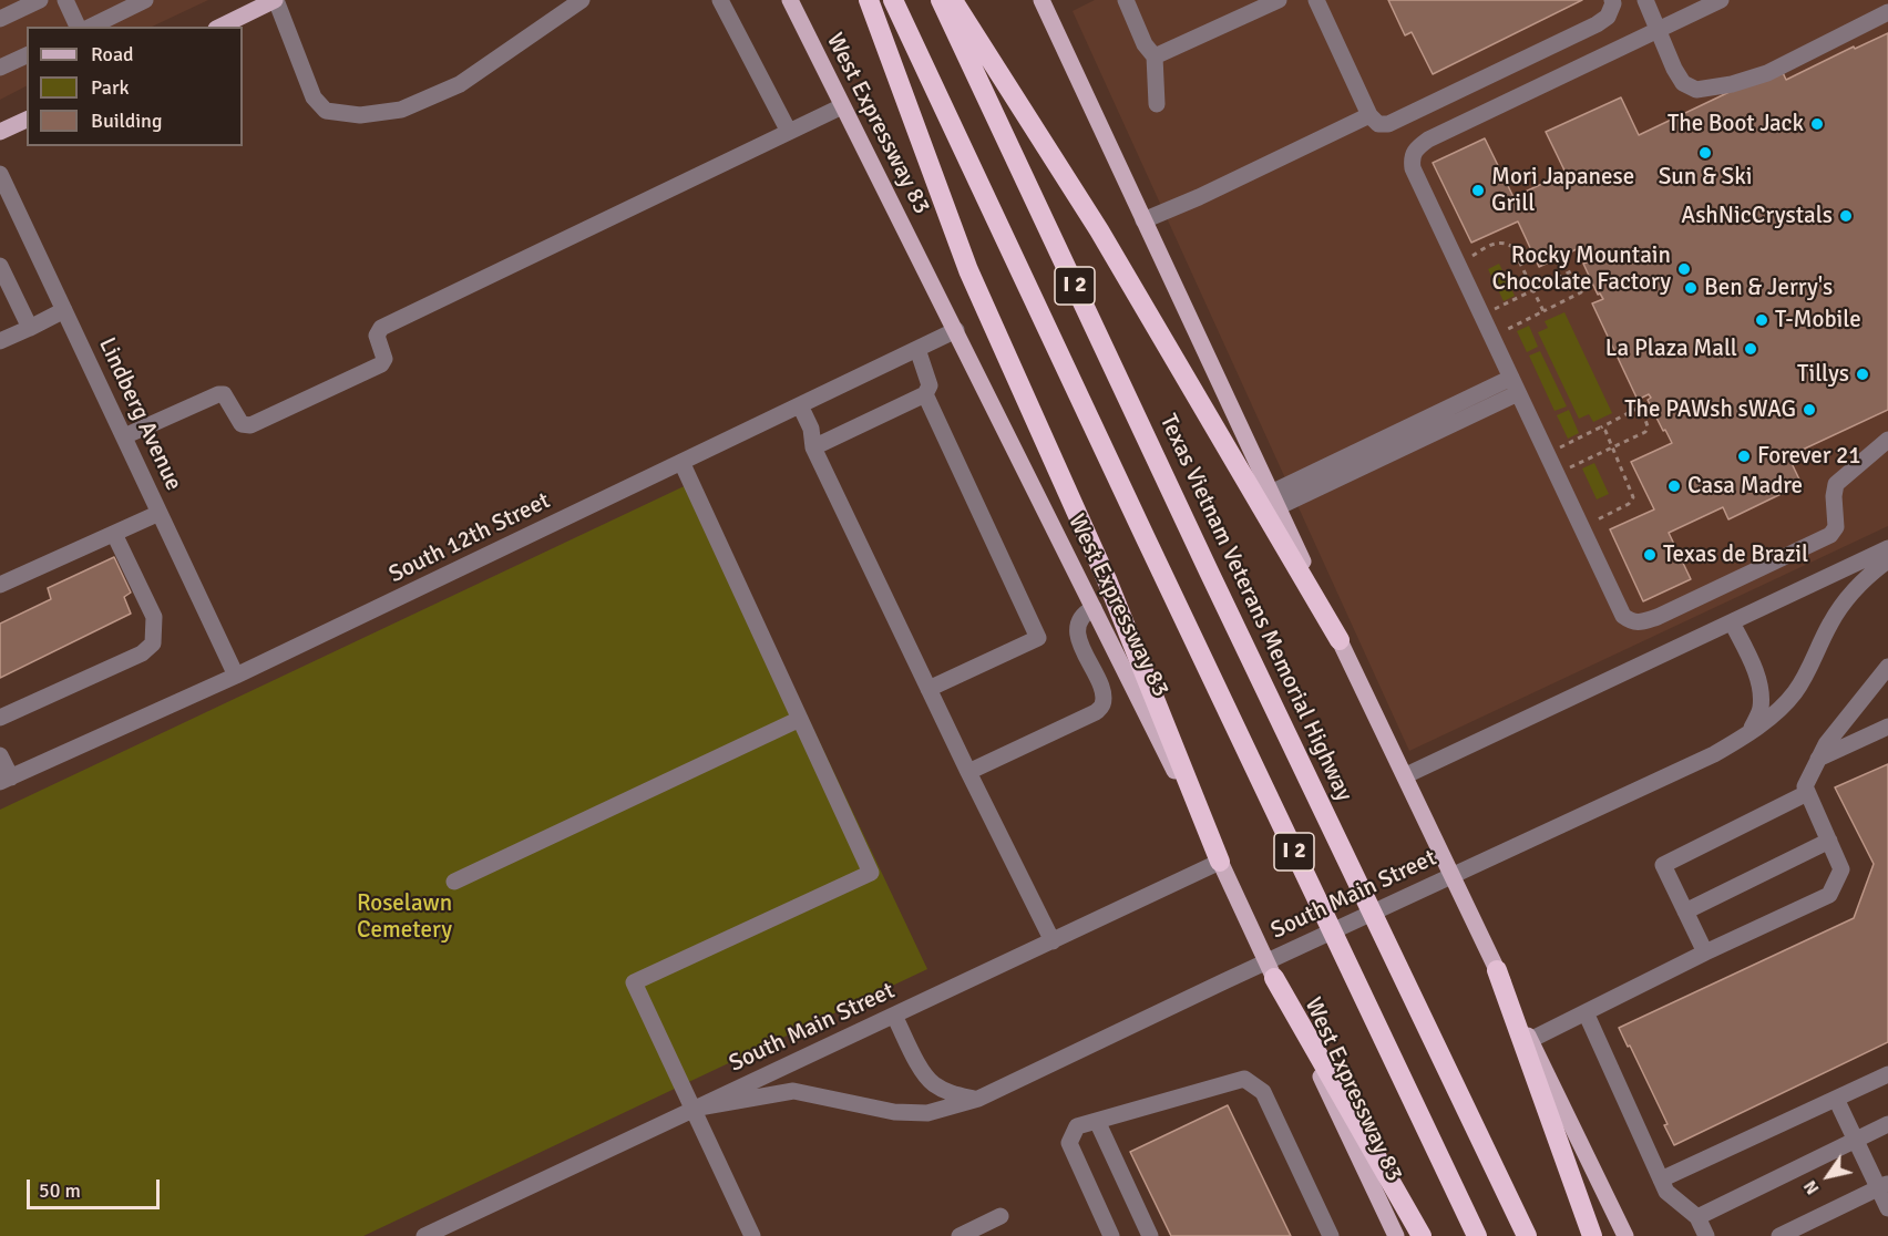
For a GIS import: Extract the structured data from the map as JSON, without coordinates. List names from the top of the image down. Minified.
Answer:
{"streets":{"highway":["I 2","Texas Vietnam Veterans Memorial Highway"],"main road":["West Expressway 83"],"street":["Lindberg Avenue","South 12th Street","South Main Street"]},"crossings":[["West Expressway 83","South 12th Street"],["West Expressway 83","South Main Street"],["Lindberg Avenue","South 12th Street"]],"parks":["Roselawn Cemetery"],"places":["The Boot Jack","Sun & Ski","Mori Japanese Grill","AshNicCrystals","Rocky Mountain Chocolate Factory","Ben & Jerry's","T-Mobile","La Plaza Mall","Tillys","The PAWsh sWAG","Forever 21","Casa Madre","Texas de Brazil"],"legend":["Road","Park","Building"],"scale_bar":"50 m","north":"bottom left"}
